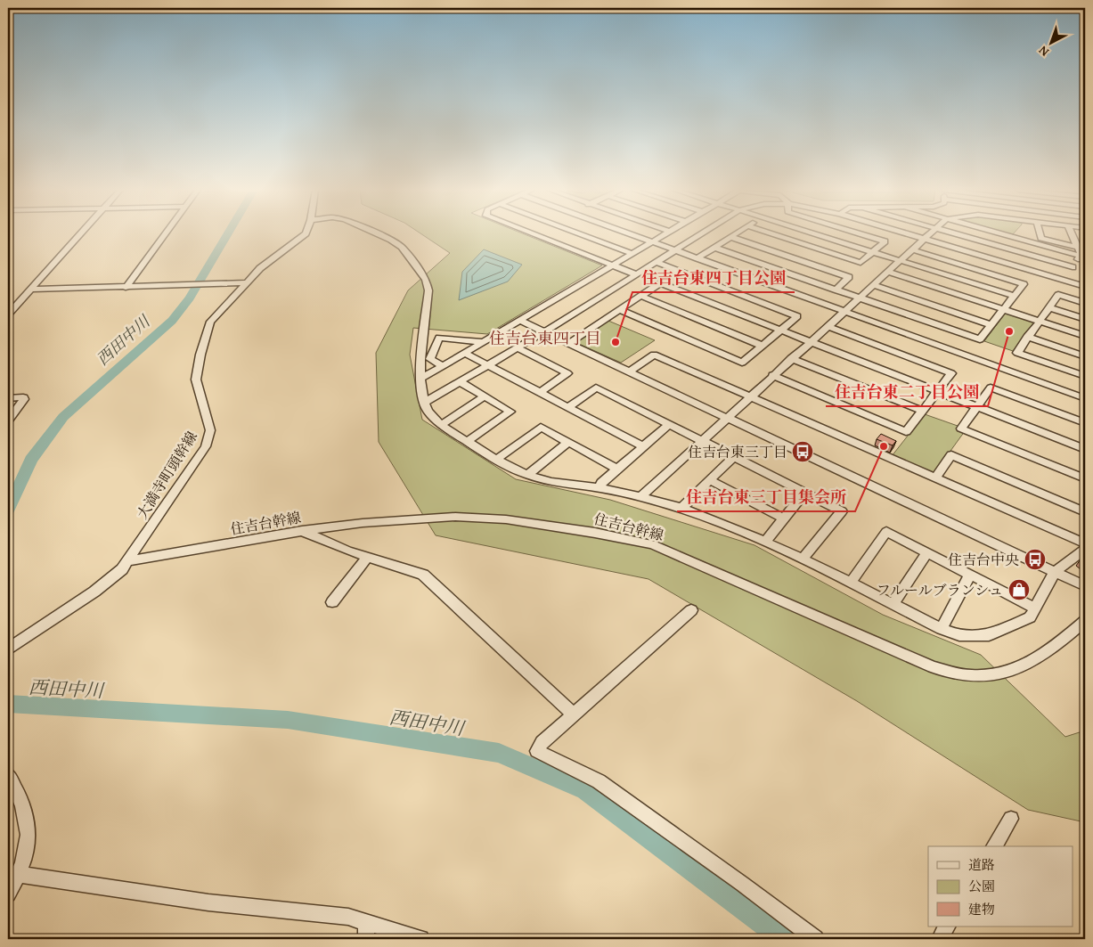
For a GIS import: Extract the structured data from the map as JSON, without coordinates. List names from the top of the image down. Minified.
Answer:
{"streets":{"street":["大満寺町頭幹線","住吉台幹線"]},"crossings":[["大満寺町頭幹線","住吉台幹線"]],"districts":["住吉台東四丁目"],"water":["西田中川"],"places":{"other":["住吉台東二丁目公園","住吉台東四丁目公園","住吉台東三丁目集会所"],"bus stop":["住吉台東三丁目","住吉台中央"],"shop":["フルールブランシュ"]},"legend":["道路","公園","建物"],"north":"bottom left"}
